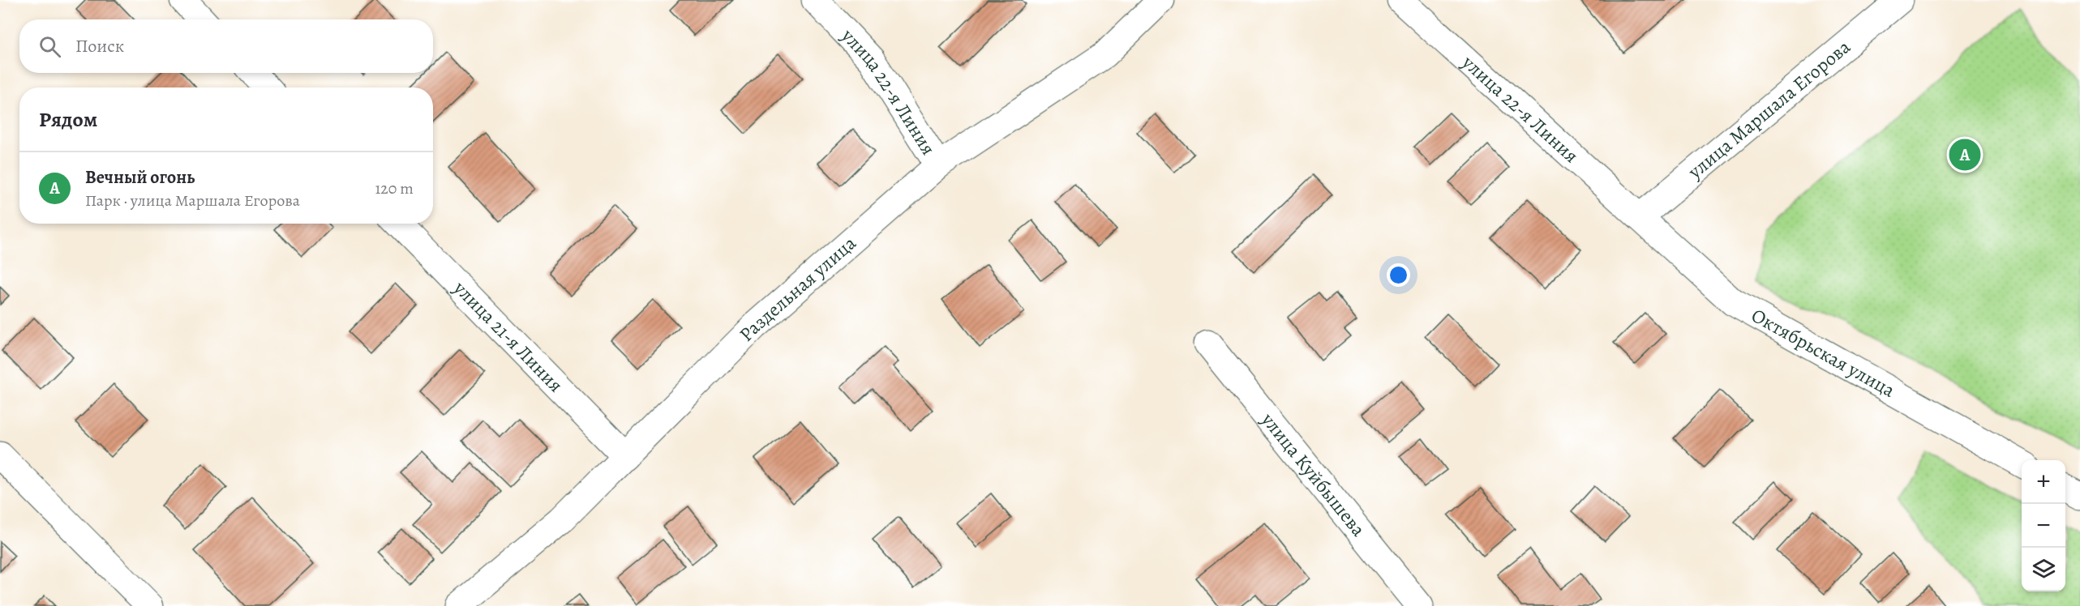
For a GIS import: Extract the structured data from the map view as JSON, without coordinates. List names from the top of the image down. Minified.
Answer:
{"streets":{"street":["улица 22-я Линия","улица Маршала Егорова","Раздельная улица","улица 21-я Линия","Октябрьская улица","улица Куйбышева"]},"crossings":[["улица 22-я Линия","улица Маршала Егорова"],["улица 22-я Линия","Раздельная улица"],["улица 22-я Линия","Октябрьская улица"],["улица Маршала Егорова","Октябрьская улица"],["Раздельная улица","улица 21-я Линия"]],"page":{"search":"Поиск","heading":"Рядом","pins":"A","list":[{"mark":"A","name":"Вечный огонь","note":"Парк · улица Маршала Егорова","value":"120 m"}],"map_buttons":["+","−"]}}
